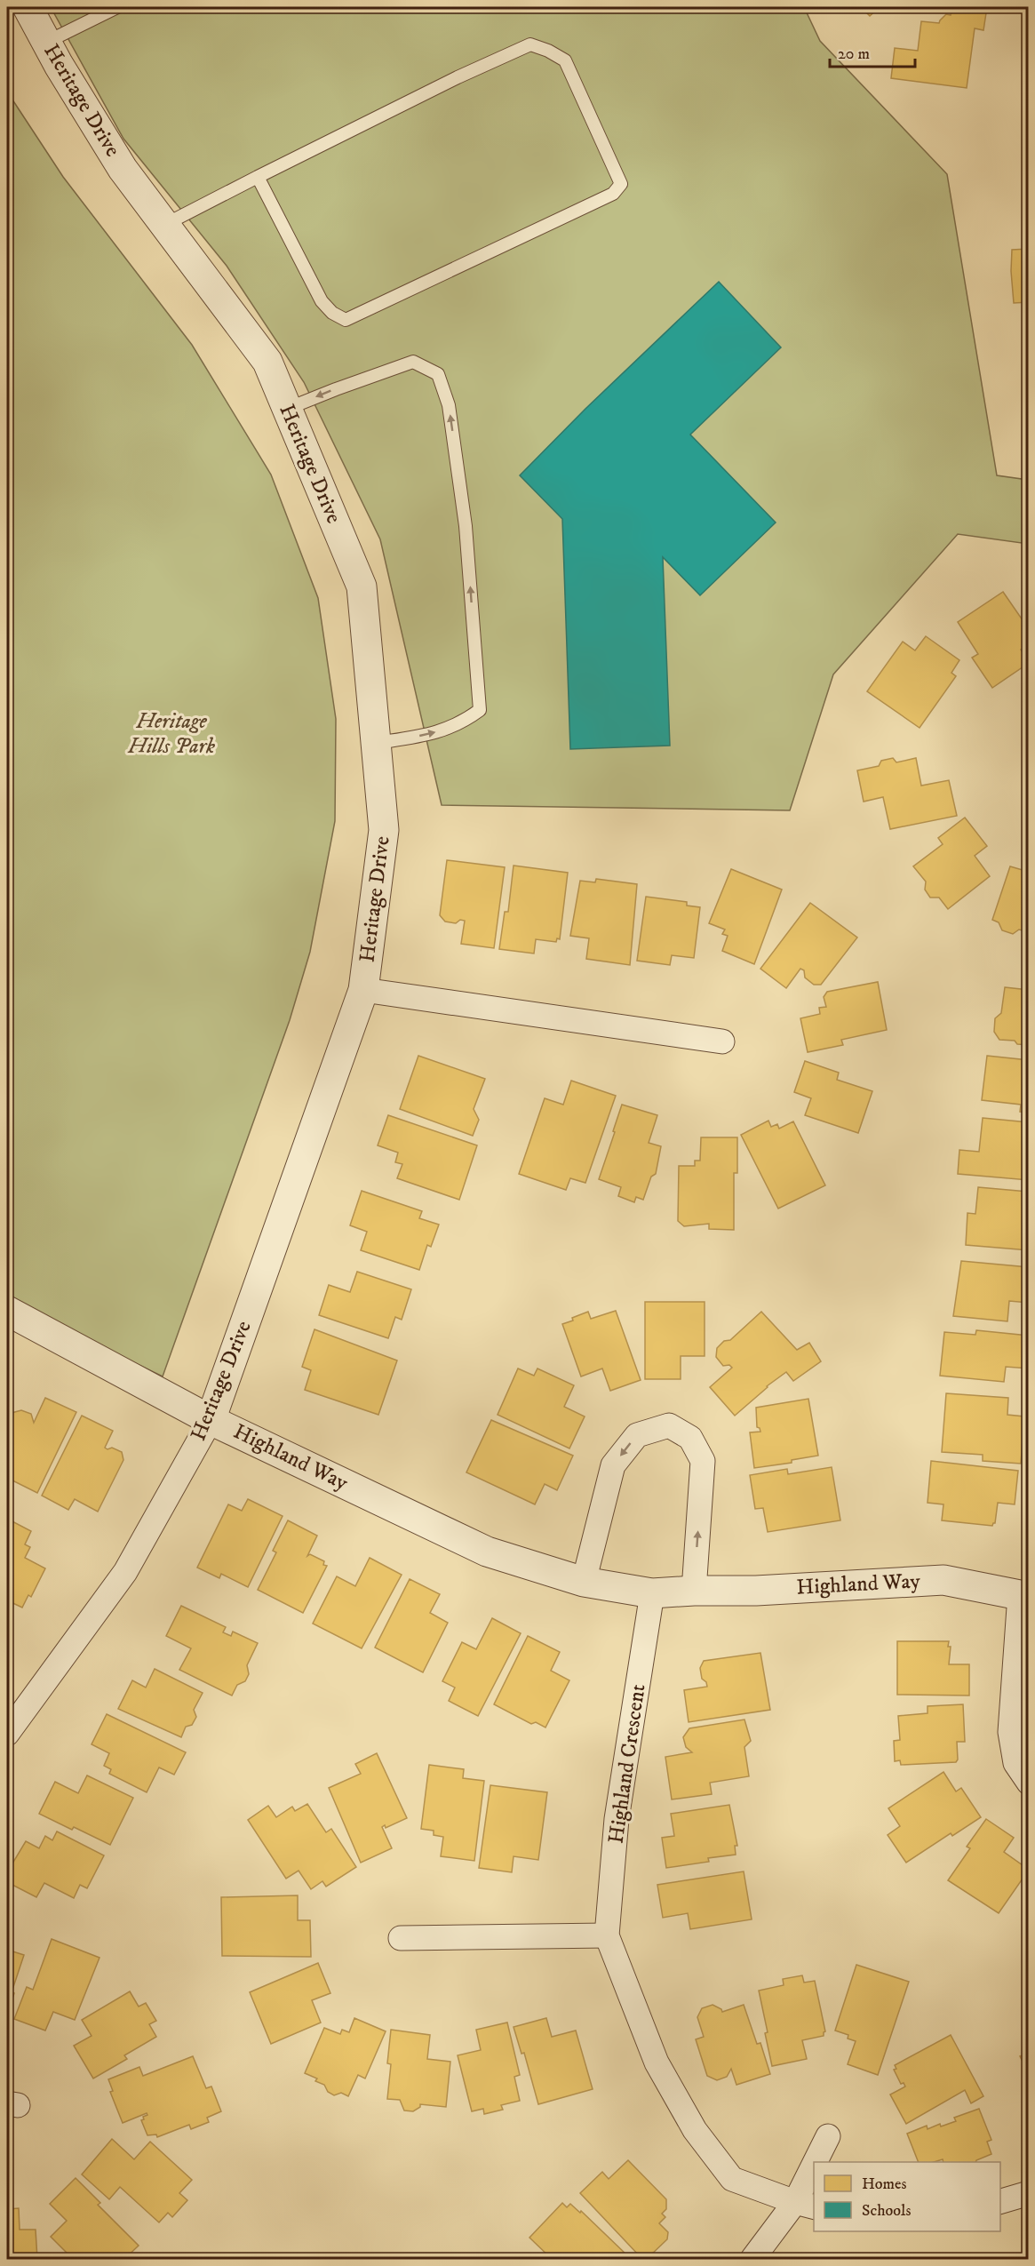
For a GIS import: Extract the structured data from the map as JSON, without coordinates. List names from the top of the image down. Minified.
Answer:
{"streets":{"street":["Heritage Drive","Highland Way","Highland Crescent"]},"crossings":[["Heritage Drive","Highland Way"],["Highland Way","Highland Crescent"]],"parks":["Heritage Hills Park"],"legend":["Homes","Schools"],"scale_bar":"20 m"}
